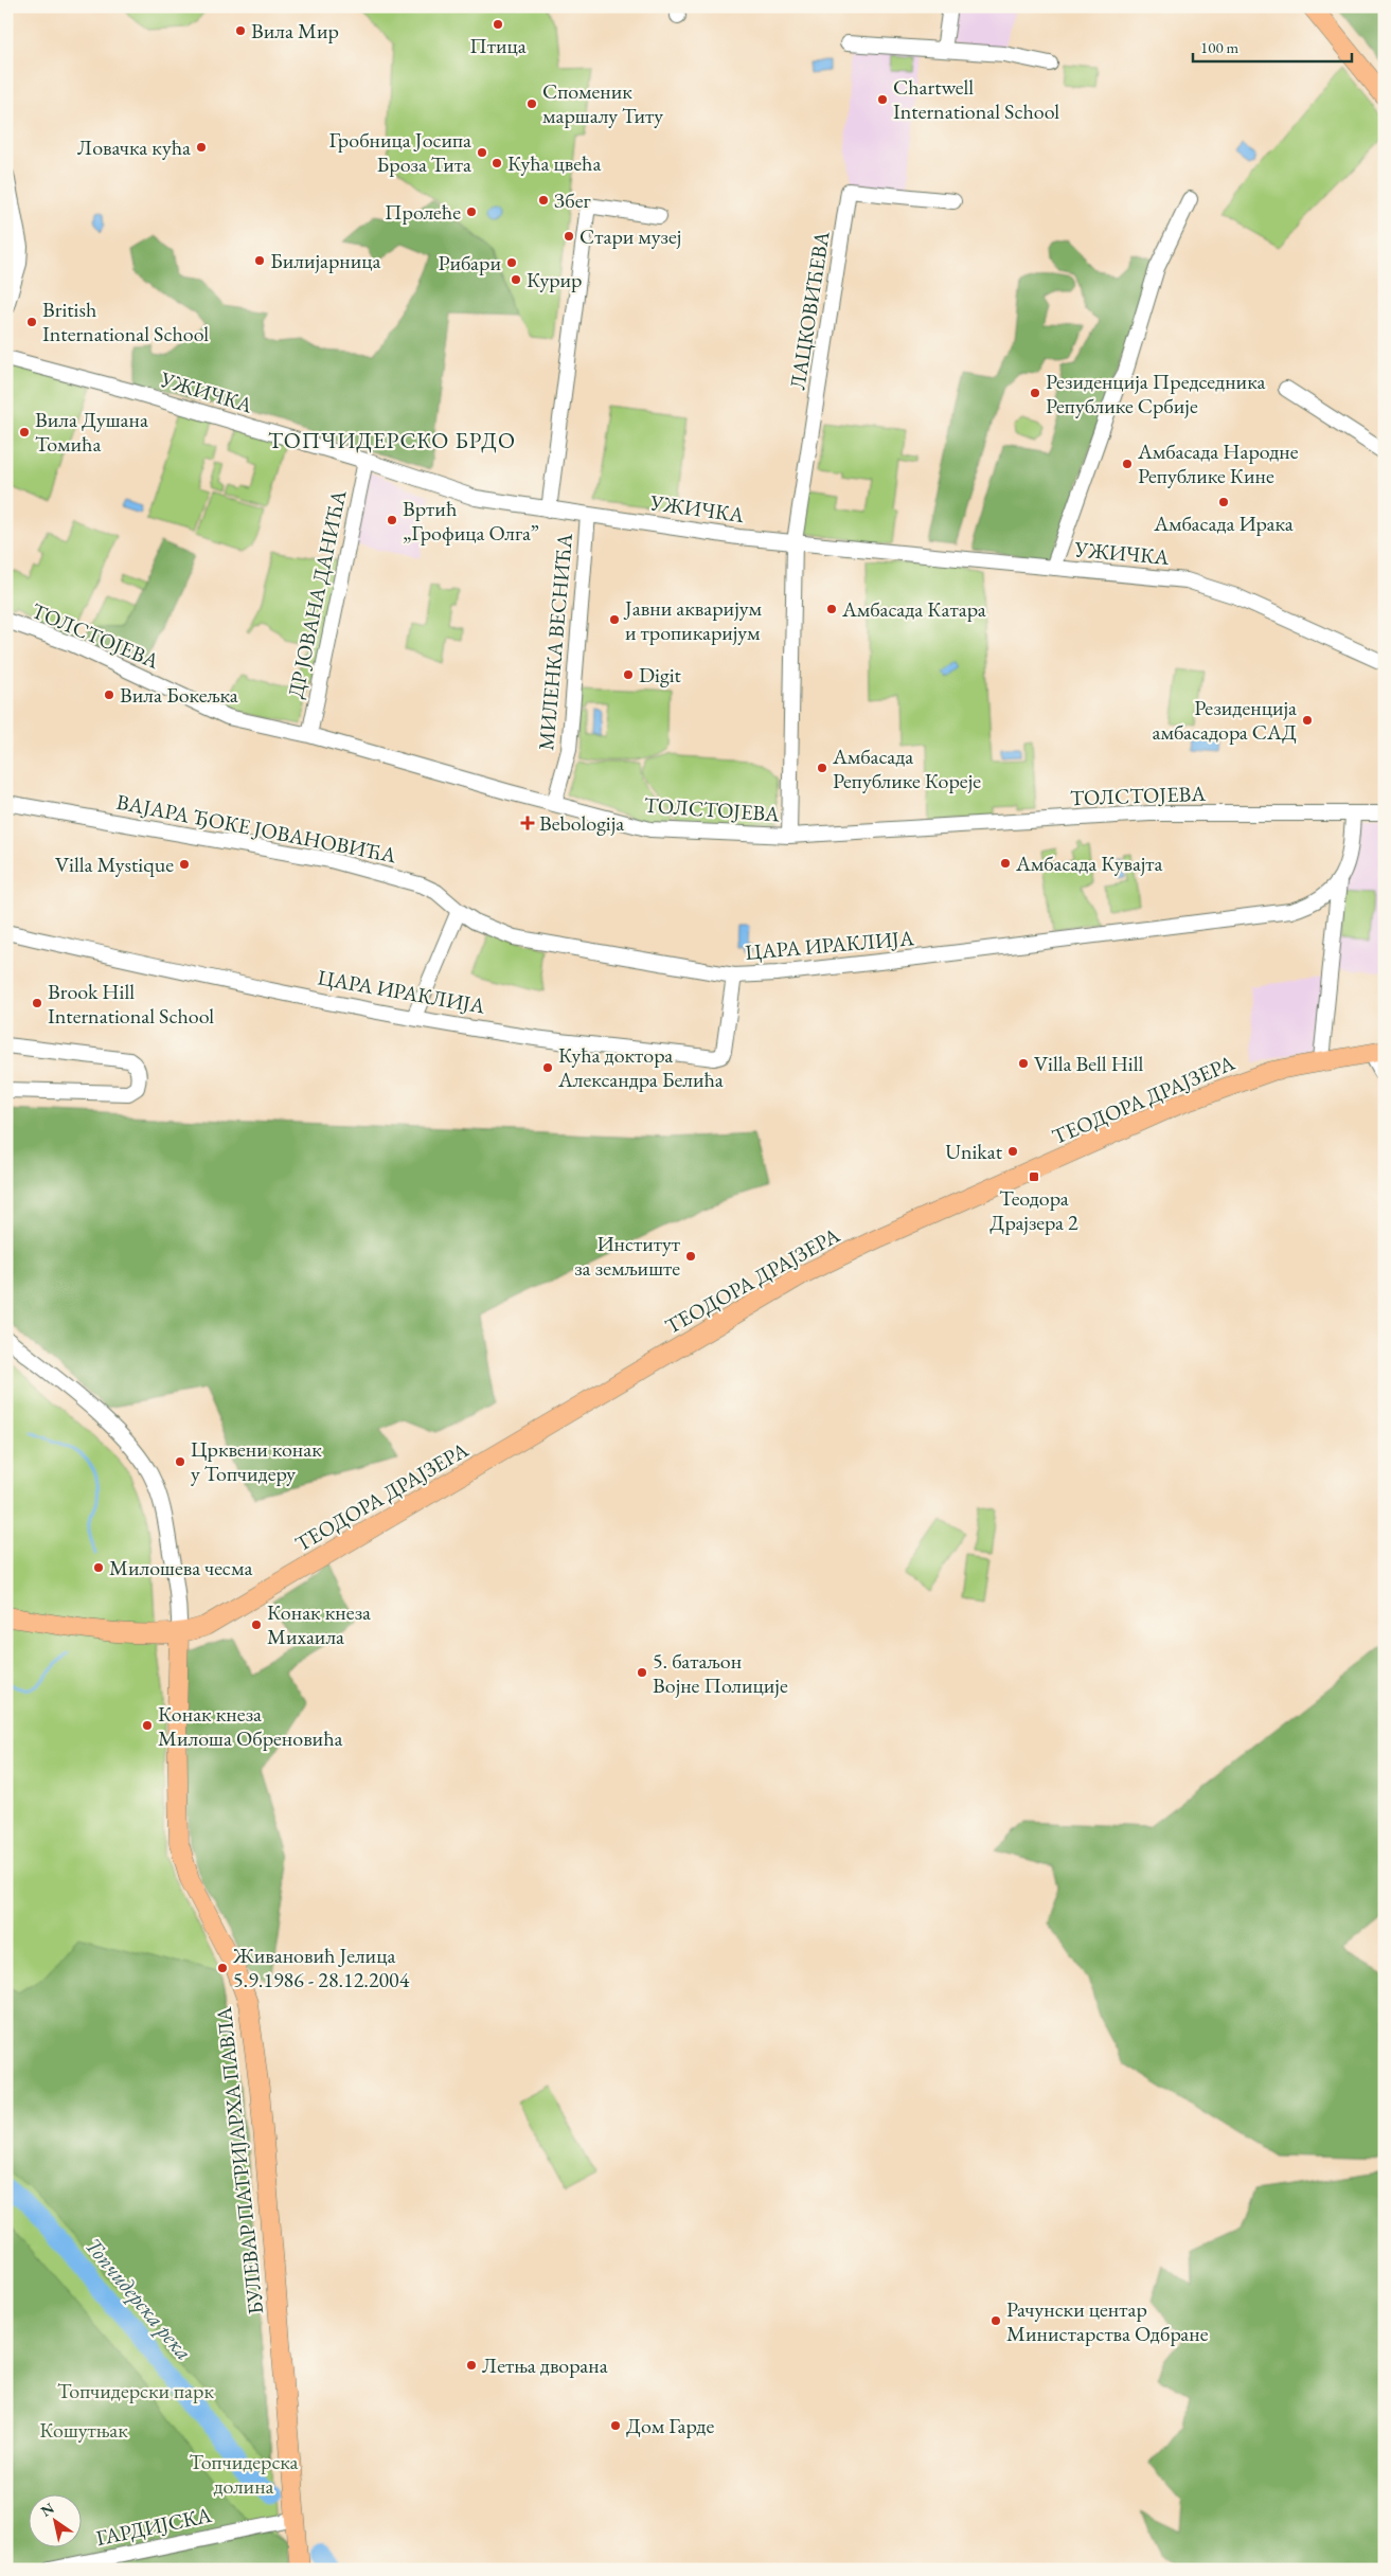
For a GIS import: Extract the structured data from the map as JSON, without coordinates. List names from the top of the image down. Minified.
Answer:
{"streets":{"main road":["ТЕОДОРА ДРАЈЗЕРА","БУЛЕВАР ПАТРИЈАРХА ПАВЛА"],"street":["ЛАЦКОВИЋЕВА","УЖИЧКА","ДР ЈОВАНА ДАНИЋА","ТОЛСТОЈЕВА","МИЛЕНКА ВЕСНИЋА","ВАЈАРА ЂОКЕ ЈОВАНОВИЋА","ЦАРА ИРАКЛИЈА","ГАРДИЈСКА"]},"crossings":[["ЛАЦКОВИЋЕВА","УЖИЧКА"],["УЖИЧКА","ДР ЈОВАНА ДАНИЋА"],["УЖИЧКА","МИЛЕНКА ВЕСНИЋА"],["ДР ЈОВАНА ДАНИЋА","ТОЛСТОЈЕВА"],["ТОЛСТОЈЕВА","МИЛЕНКА ВЕСНИЋА"],["ТОЛСТОЈЕВА","ЦАРА ИРАКЛИЈА"],["ВАЈАРА ЂОКЕ ЈОВАНОВИЋА","ЦАРА ИРАКЛИЈА"],["ТЕОДОРА ДРАЈЗЕРА","БУЛЕВАР ПАТРИЈАРХА ПАВЛА"],["БУЛЕВАР ПАТРИЈАРХА ПАВЛА","ГАРДИЈСКА"]],"districts":["ТОПЧИДЕРСКО БРДО"],"water":["Топчидерска река"],"parks":["Топчидерски парк","Кошутњак","Топчидерска долина"],"places":{"other":["Птица","Вила Мир","Chartwell International School","Споменик маршалу Титу","Ловачка кућа","Гробница Јосипа Броза Тита","Кућа цвећа","Збег","Пролеће","Стари музеј","Билијарница","Рибари","Курир","British International School","Резиденција Председника Републике Србије","Вила Душана Томића","Амбасада Народне Републике Кине","Амбасада Ирака","Вртић „Грофица Олга”","Амбасада Катара","Јавни акваријум и тропикаријум","Digit","Вила Бокељка","Резиденција амбасадора САД","Амбасада Републике Кореје","Амбасада Кувајта","Villa Mystique","Brook Hill International School","Villa Bell Hill","Кућа доктора Александра Белића","Unikat","Институт за земљиште","Црквени конак у Топчидеру","Милошева чесма","Конак кнеза Михаила","5. батаљон Војне Полиције","Конак кнеза Милоша Обреновића","Живановић Јелица 5.9.1986 - 28.12.2004","Рачунски центар Министарства Одбране","Летња дворана","Дом Гарде"],"health":["Bebologija"],"transit":["Теодора Драјзера 2"]},"scale_bar":"100 m","north":"top left"}
